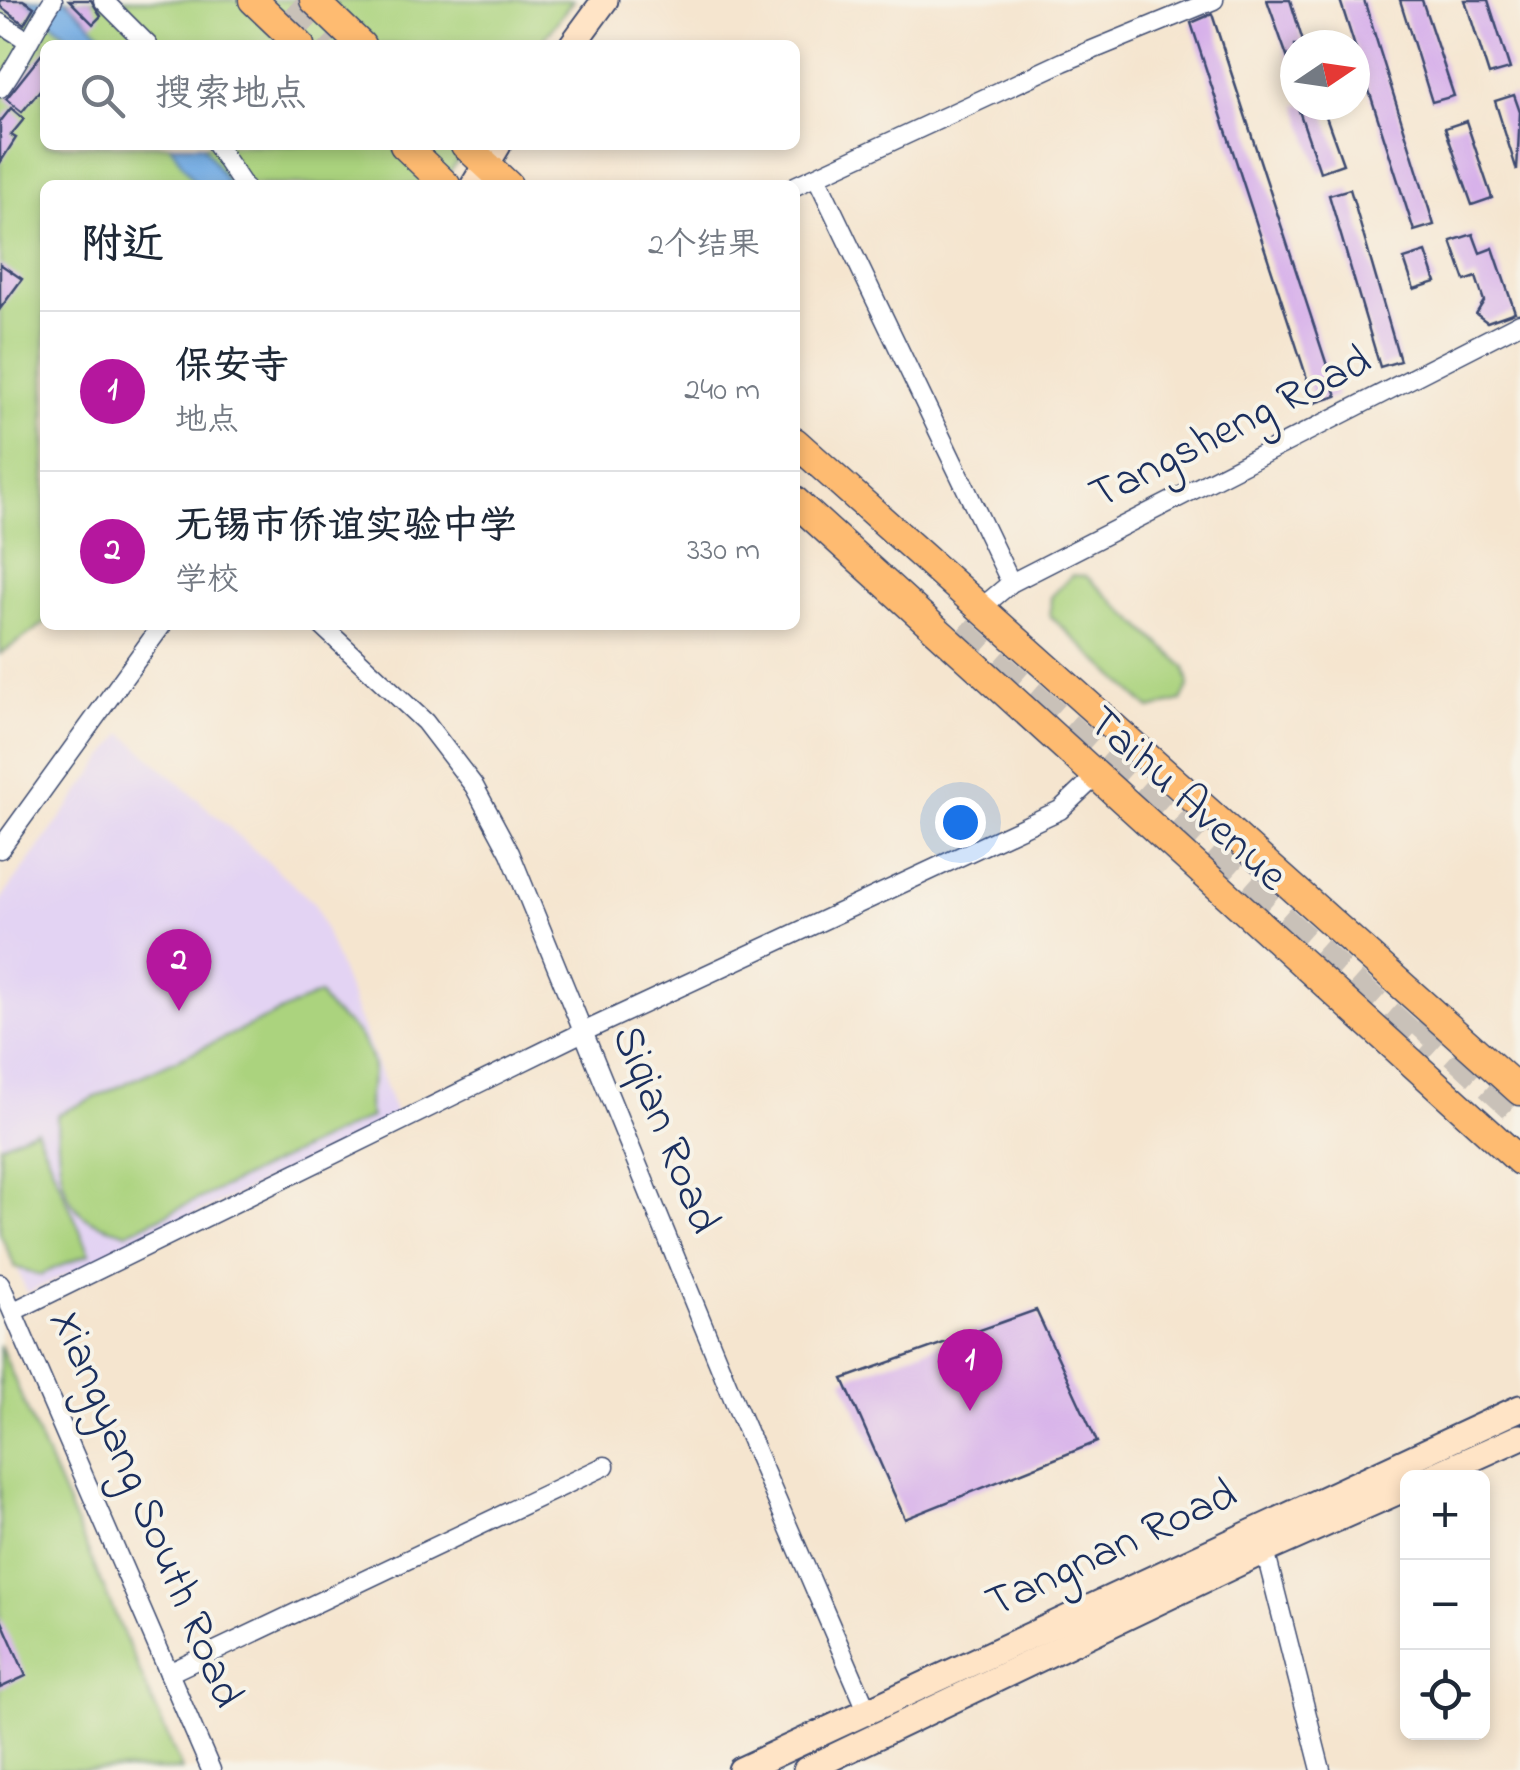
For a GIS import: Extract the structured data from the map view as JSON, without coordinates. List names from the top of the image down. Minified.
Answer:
{"streets":{"main road":["Taihu Avenue","Tangnan Road"],"street":["Tangsheng Road","Siqian Road","Xiangyang South Road"]},"crossings":[["Tangsheng Road","Taihu Avenue"],["Siqian Road","Tangnan Road"]],"north":"right","page":{"search":"搜索地点","heading":["附近","2个结果"],"list":[{"mark":"1","name":"保安寺","note":"地点","value":"240 m"},{"mark":"2","name":"无锡市侨谊实验中学","note":"学校","value":"330 m"}],"pins":["2","1"],"map_buttons":["+","−"]}}
